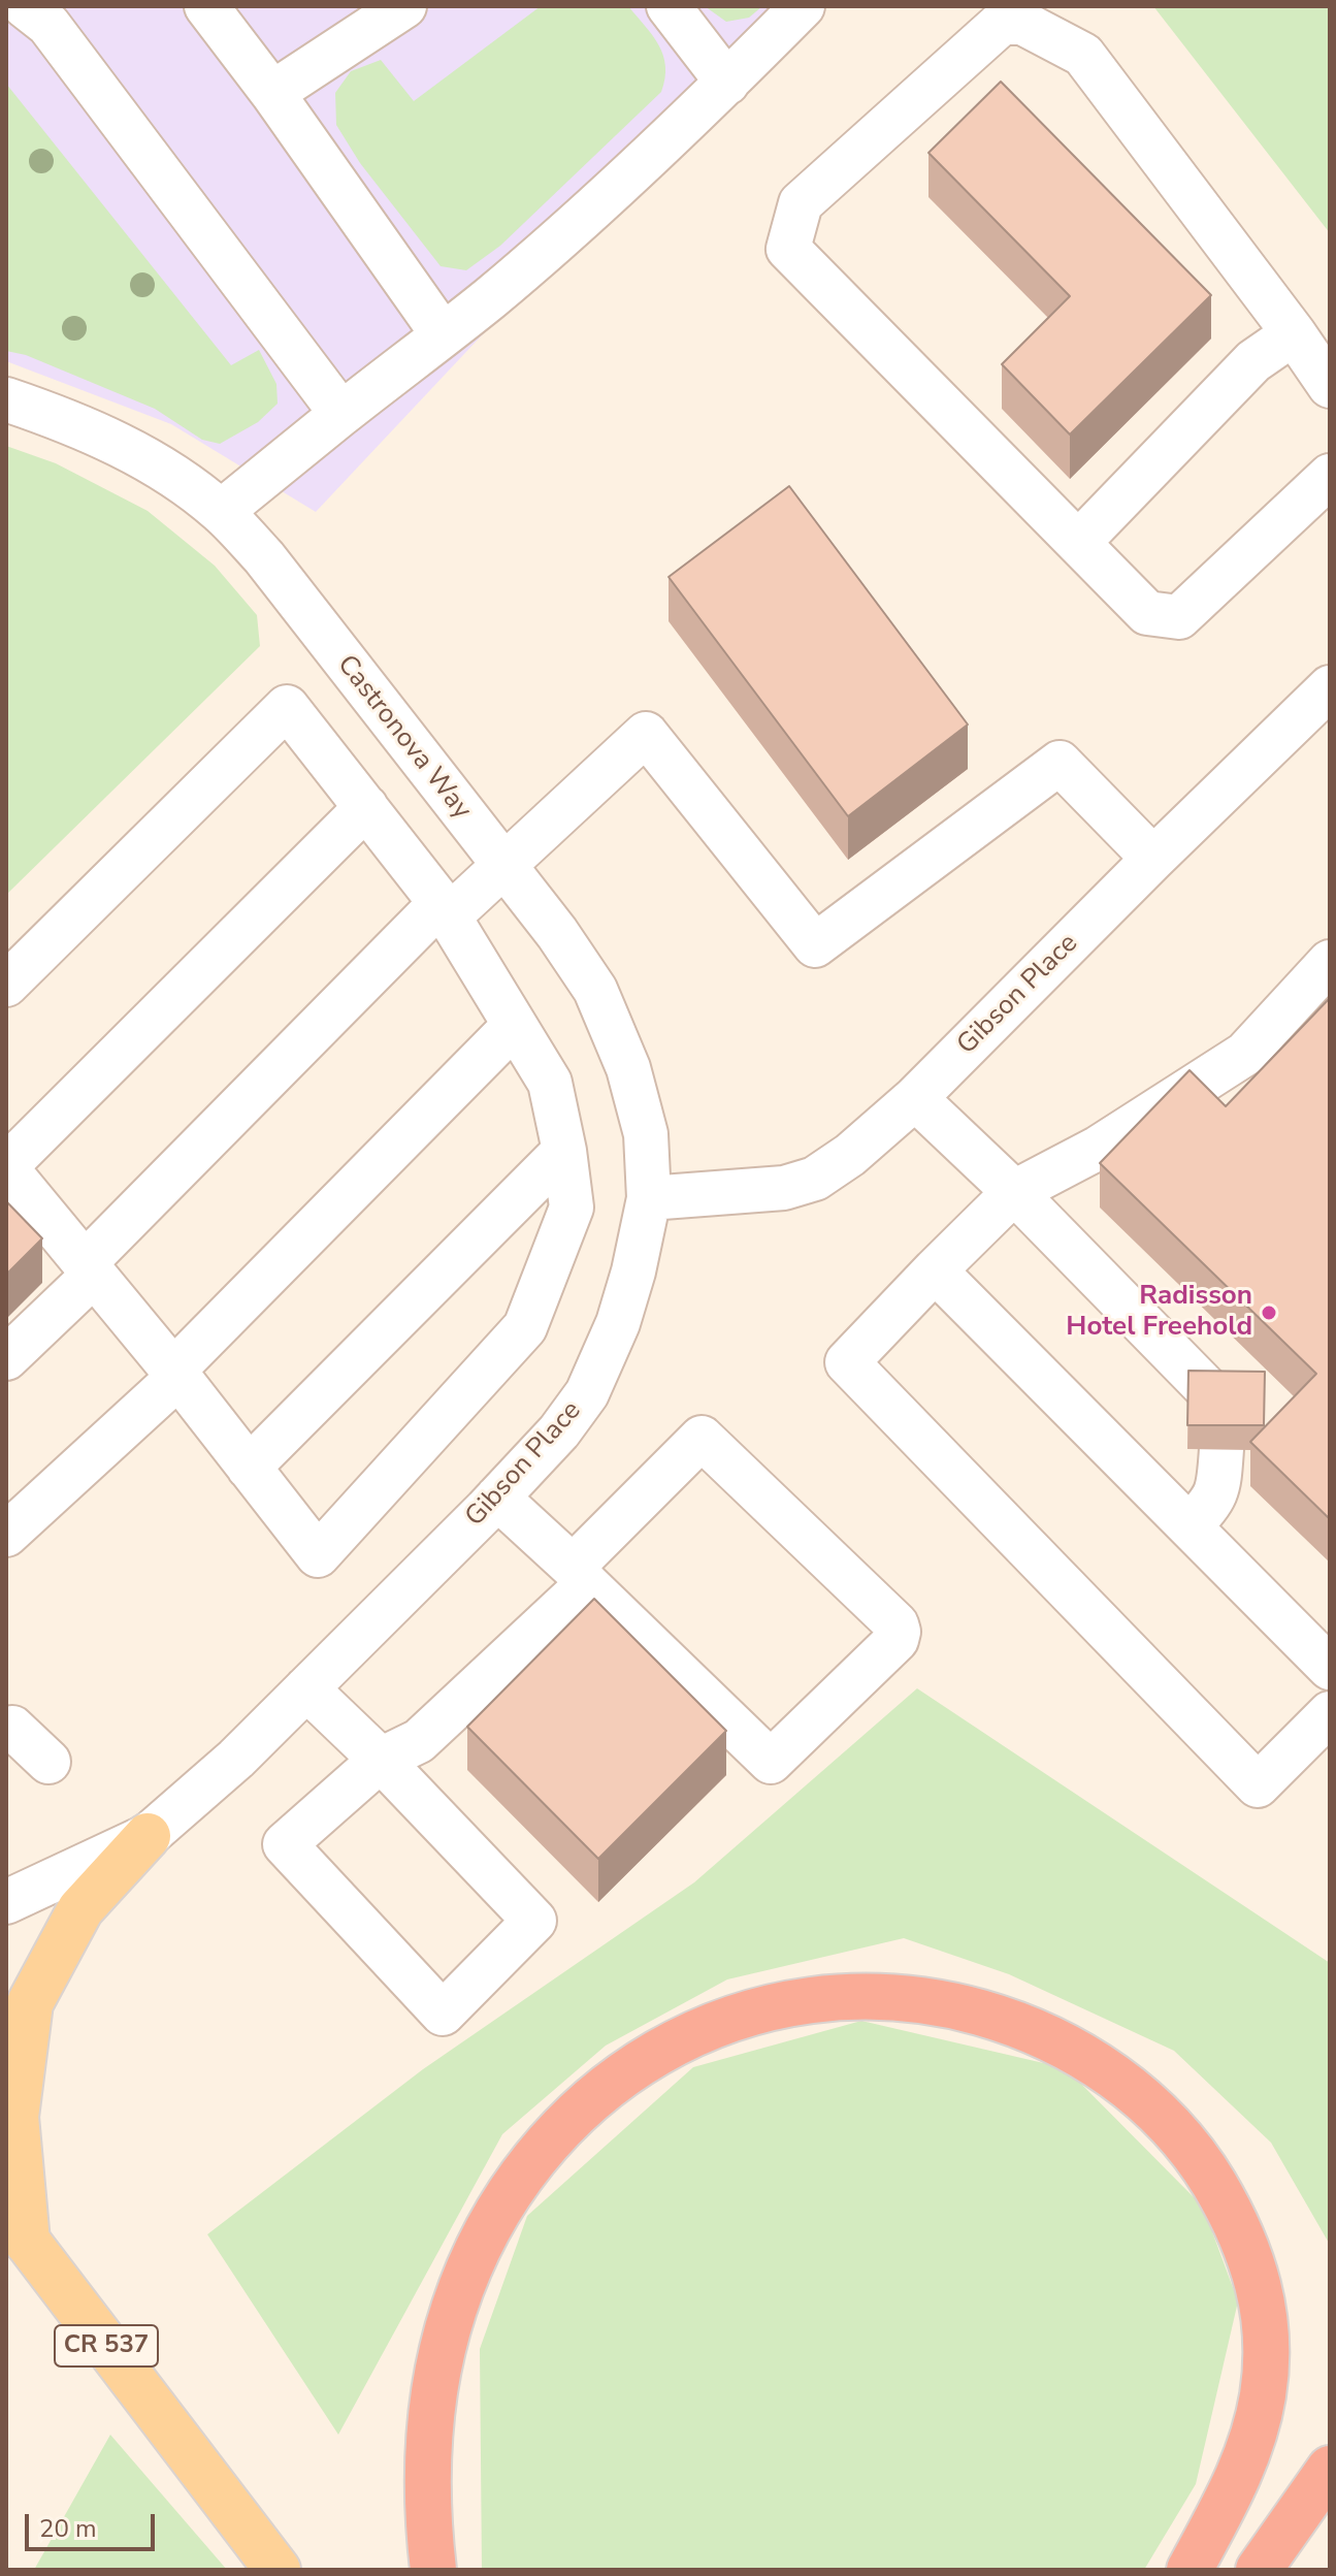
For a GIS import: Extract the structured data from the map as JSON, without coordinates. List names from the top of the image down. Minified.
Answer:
{"streets":{"main road":["CR 537"],"street":["Castronova Way","Gibson Place"]},"crossings":[["Castronova Way","Gibson Place"]],"places":["Radisson Hotel Freehold"],"scale_bar":"20 m"}
